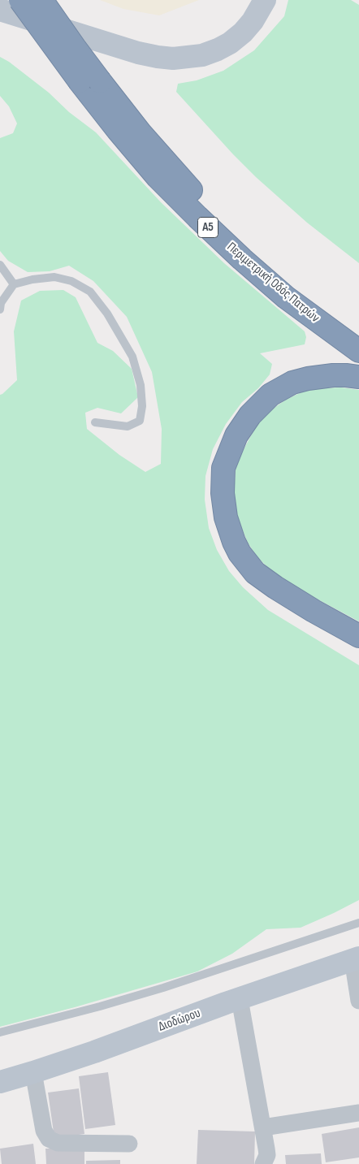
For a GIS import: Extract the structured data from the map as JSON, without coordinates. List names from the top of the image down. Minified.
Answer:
{"streets":{"highway":["Α5","Περιμετρική Οδός Πατρών"],"street":["Διοδώρου"]},"crossings":[["Α5","Περιμετρική Οδός Πατρών"]]}
